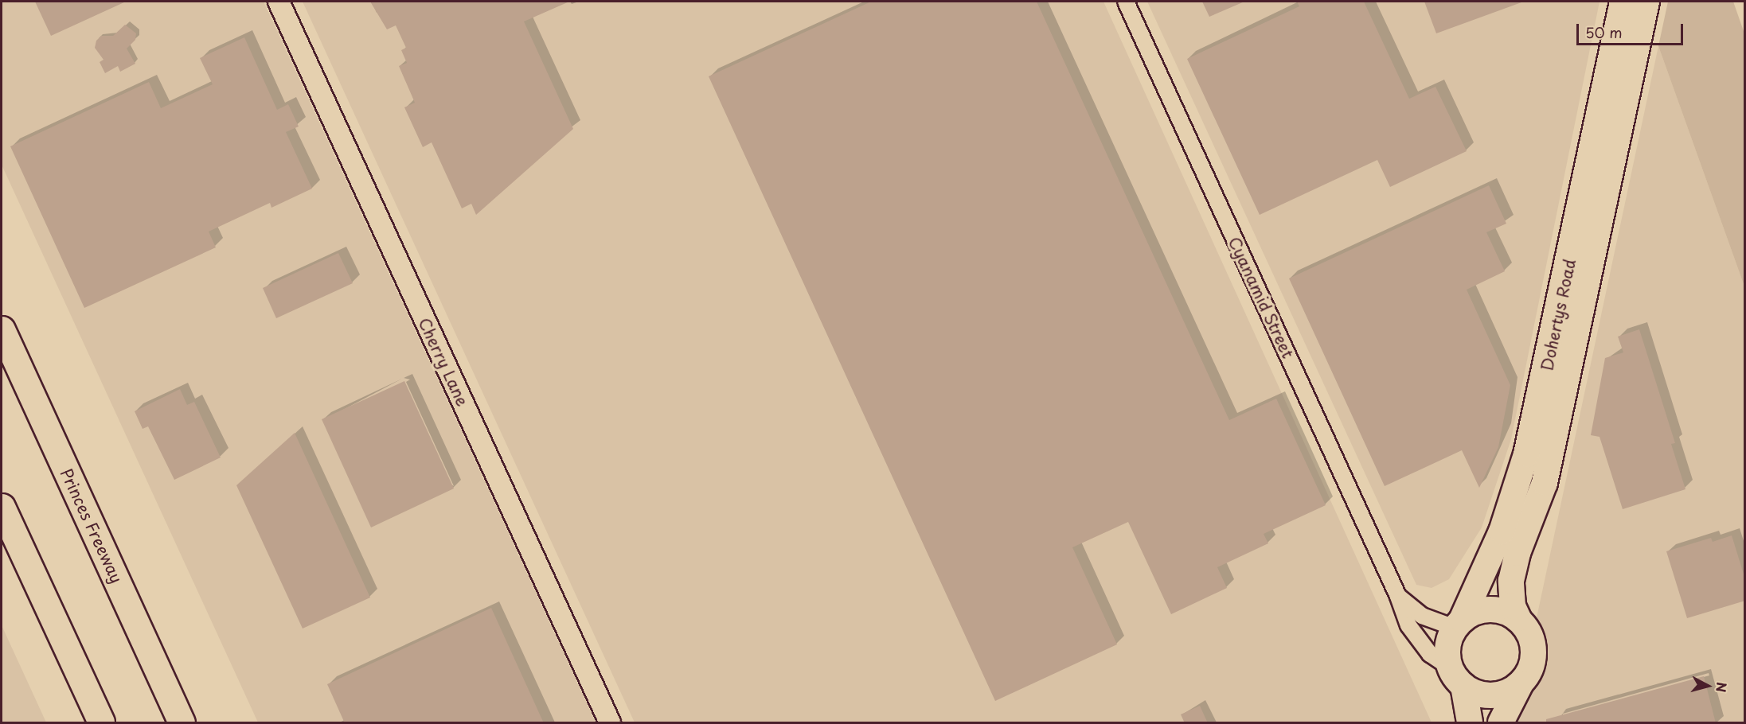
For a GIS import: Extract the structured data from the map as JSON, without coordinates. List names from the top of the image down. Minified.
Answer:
{"streets":{"highway":["Princes Freeway"],"main road":["Dohertys Road"],"street":["Cyanamid Street","Cherry Lane"]},"crossings":[["Cyanamid Street","Dohertys Road"]],"scale_bar":"50 m","north":"right"}
